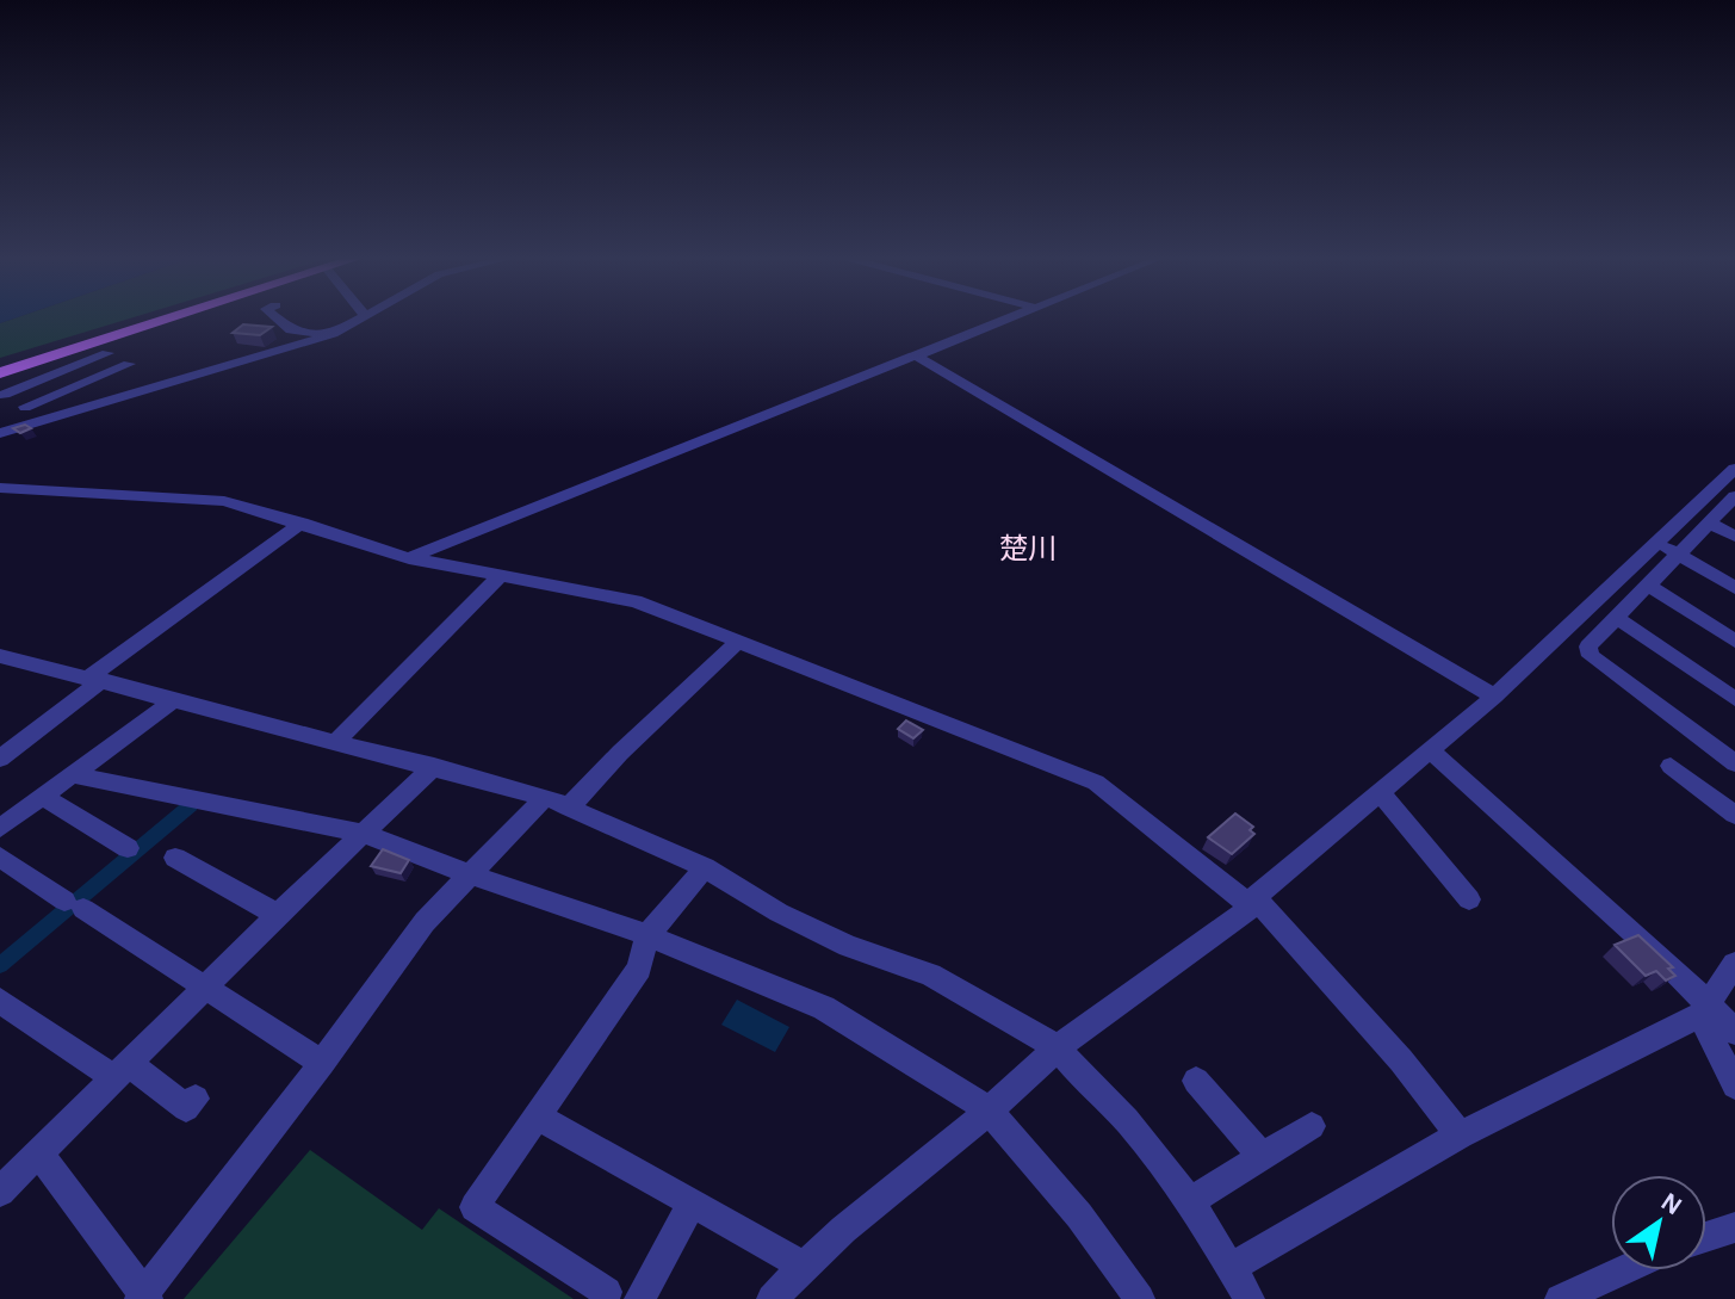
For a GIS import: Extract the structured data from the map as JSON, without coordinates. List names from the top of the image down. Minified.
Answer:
{"districts":["楚川"],"north":"top right"}
